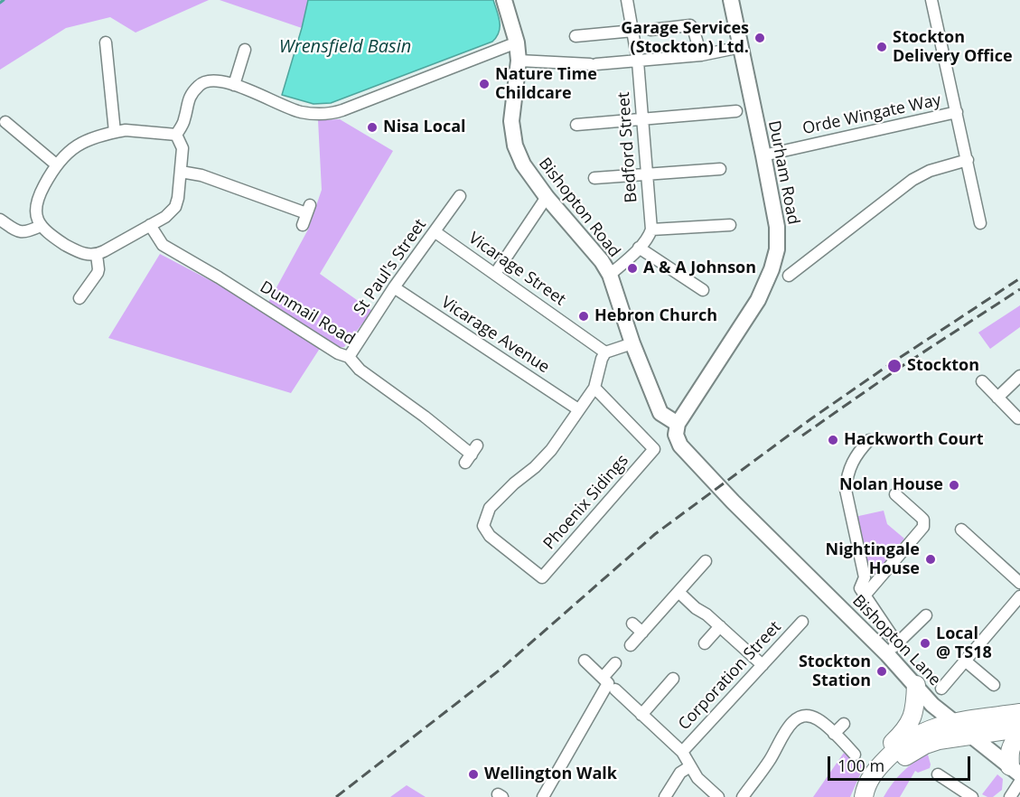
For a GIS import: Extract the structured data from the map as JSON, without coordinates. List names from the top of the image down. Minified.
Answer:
{"streets":{"street":["Orde Wingate Way","Bedford Street","Durham Road","Bishopton Road","St Paul's Street","Vicarage Street","Dunmail Road","Vicarage Avenue","Phoenix Sidings","Bishopton Lane","Corporation Street"]},"crossings":[["Orde Wingate Way","Durham Road"],["Durham Road","Bishopton Road"],["Durham Road","Bishopton Lane"],["Bishopton Road","Bishopton Lane"],["St Paul's Street","Vicarage Street"],["St Paul's Street","Dunmail Road"],["St Paul's Street","Vicarage Avenue"],["Vicarage Avenue","Phoenix Sidings"]],"water":["Wrensfield Basin"],"places":["Garage Services (Stockton) Ltd.","Stockton Delivery Office","Nature Time Childcare","Nisa Local","A & A Johnson","Hebron Church","Stockton","Hackworth Court","Nolan House","Nightingale House","Local @ TS18","Stockton Station","Wellington Walk"],"scale_bar":"100 m"}
